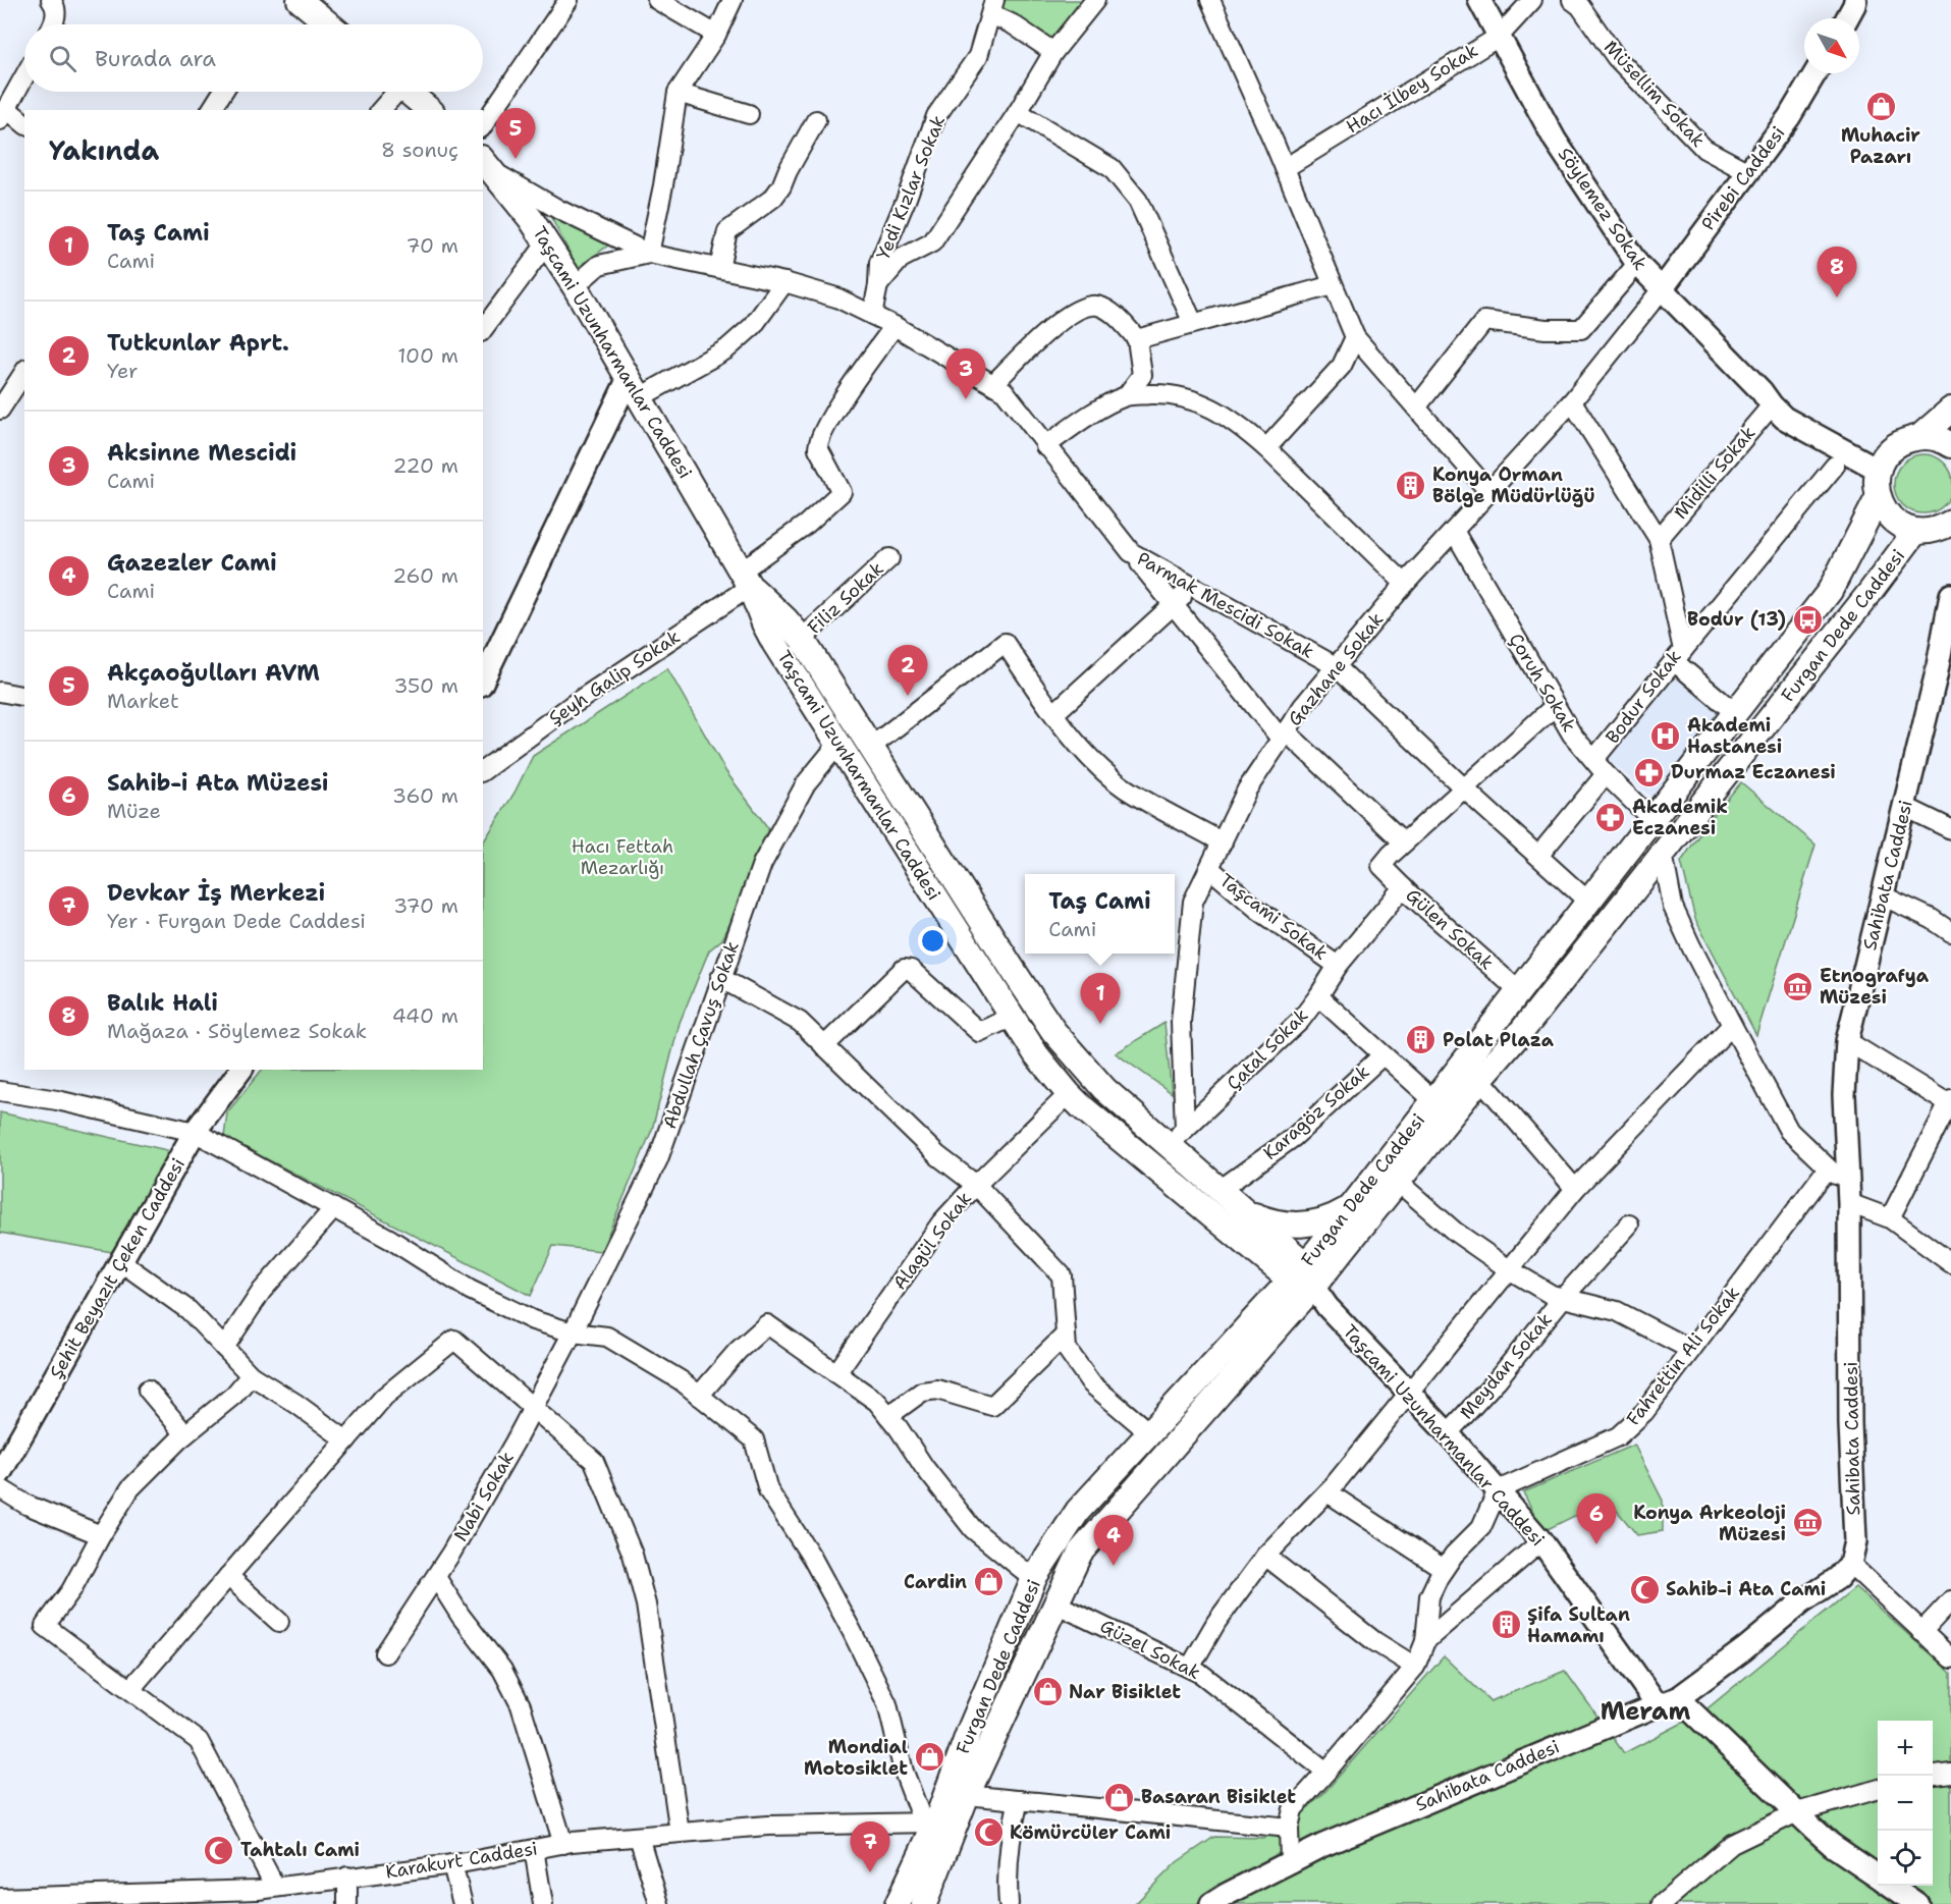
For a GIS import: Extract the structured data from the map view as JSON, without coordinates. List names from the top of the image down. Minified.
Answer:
{"streets":{"main road":["Taşcami Uzunharmanlar Caddesi","Furgan Dede Caddesi"],"street":["Hacı İlbey Sokak","Müsellim Sokak","Pirebi Caddesi","Yedi Kızlar Sokak","Söylemez Sokak","Midilli Sokak","Filiz Sokak","Parmak Mescidi Sokak","Gazhane Sokak","Şeyh Galip Sokak","Çoruh Sokak","Bodur Sokak","Sahibata Caddesi","Taşcami Sokak","Gülen Sokak","Abdullah Çavuş Sokak","Çatal Sokak","Karagöz Sokak","Alagül Sokak","Şehit Beyazıt Çeken Caddesi","Fahrettin Ali Sokak","Meydan Sokak","Nabi Sokak","Güzel Sokak","Karakurt Caddesi"]},"crossings":[["Hacı İlbey Sokak","Söylemez Sokak"],["Müsellim Sokak","Pirebi Caddesi"],["Pirebi Caddesi","Söylemez Sokak"],["Pirebi Caddesi","Gazhane Sokak"],["Yedi Kızlar Sokak","Parmak Mescidi Sokak"],["Söylemez Sokak","Midilli Sokak"],["Söylemez Sokak","Gazhane Sokak"],["Taşcami Uzunharmanlar Caddesi","Filiz Sokak"],["Taşcami Uzunharmanlar Caddesi","Parmak Mescidi Sokak"],["Taşcami Uzunharmanlar Caddesi","Furgan Dede Caddesi"],["Taşcami Uzunharmanlar Caddesi","Gazhane Sokak"],["Taşcami Uzunharmanlar Caddesi","Şeyh Galip Sokak"],["Taşcami Uzunharmanlar Caddesi","Sahibata Caddesi"],["Taşcami Uzunharmanlar Caddesi","Abdullah Çavuş Sokak"],["Taşcami Uzunharmanlar Caddesi","Çatal Sokak"],["Taşcami Uzunharmanlar Caddesi","Karagöz Sokak"],["Taşcami Uzunharmanlar Caddesi","Alagül Sokak"],["Taşcami Uzunharmanlar Caddesi","Fahrettin Ali Sokak"],["Taşcami Uzunharmanlar Caddesi","Meydan Sokak"],["Midilli Sokak","Bodur Sokak"],["Parmak Mescidi Sokak","Furgan Dede Caddesi"],["Parmak Mescidi Sokak","Gazhane Sokak"],["Parmak Mescidi Sokak","Şeyh Galip Sokak"],["Parmak Mescidi Sokak","Bodur Sokak"],["Furgan Dede Caddesi","Çoruh Sokak"],["Furgan Dede Caddesi","Gülen Sokak"],["Furgan Dede Caddesi","Güzel Sokak"],["Furgan Dede Caddesi","Karakurt Caddesi"],["Gazhane Sokak","Çoruh Sokak"],["Gazhane Sokak","Bodur Sokak"],["Gazhane Sokak","Taşcami Sokak"],["Gazhane Sokak","Çatal Sokak"],["Çoruh Sokak","Bodur Sokak"],["Taşcami Sokak","Çatal Sokak"],["Gülen Sokak","Çatal Sokak"],["Abdullah Çavuş Sokak","Nabi Sokak"]],"districts":["Meram"],"parks":["Hacı Fettah Mezarlığı"],"places":{"shop":["Muhacir Pazarı","Cardin","Nar Bisiklet","Mondial Motosiklet","Basaran Bisiklet"],"building":["Konya Orman Bölge Müdürlüğü","Polat Plaza","Şifa Sultan Hamamı"],"bus stop":["Bodur (13)"],"hospital":["Akademi Hastanesi"],"pharmacy":["Durmaz Eczanesi","Akademik Eczanesi"],"museum":["Etnografya Müzesi","Konya Arkeoloji Müzesi"],"mosque":["Sahib-i Ata Cami","Kömürcüler Cami","Tahtalı Cami"]},"north":"bottom right","page":{"search":"Burada ara","pins":["5","8","3","2","1","6","4","7"],"heading":["Yakında","8 sonuç"],"list":[{"mark":"1","name":"Taş Cami","note":"Cami","value":"70 m"},{"mark":"2","name":"Tutkunlar Aprt.","note":"Yer","value":"100 m"},{"mark":"3","name":"Aksinne Mescidi","note":"Cami","value":"220 m"},{"mark":"4","name":"Gazezler Cami","note":"Cami","value":"260 m"},{"mark":"5","name":"Akçaoğulları AVM","note":"Market","value":"350 m"},{"mark":"6","name":"Sahib-i Ata Müzesi","note":"Müze","value":"360 m"},{"mark":"7","name":"Devkar İş Merkezi","note":"Yer · Furgan Dede Caddesi","value":"370 m"},{"mark":"8","name":"Balık Hali","note":"Mağaza · Söylemez Sokak","value":"440 m"}],"popup":["Taş Cami","Cami"],"map_buttons":["+","−"]}}
